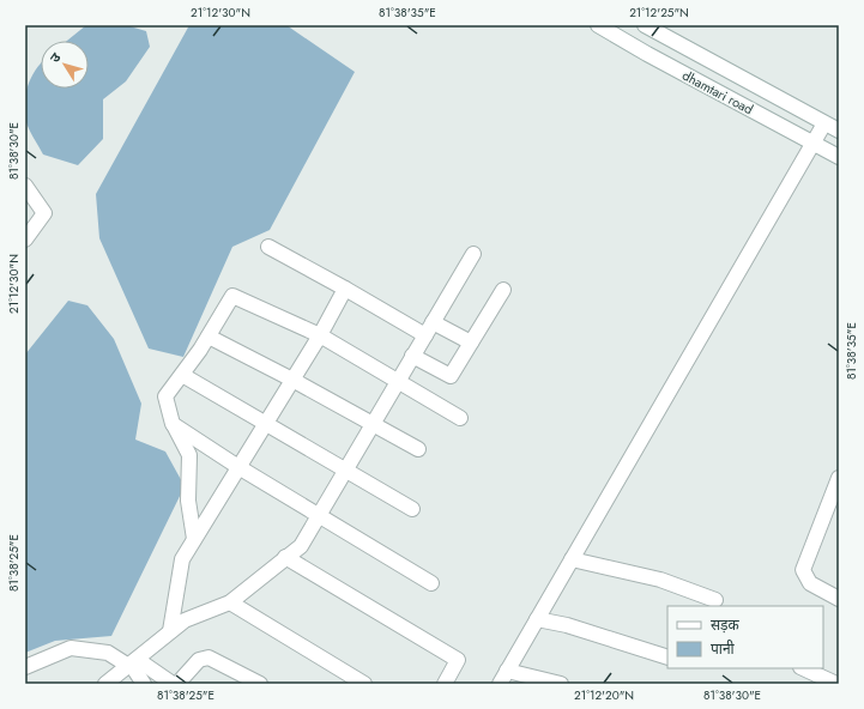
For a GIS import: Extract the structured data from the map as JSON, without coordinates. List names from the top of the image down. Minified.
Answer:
{"streets":{"street":["dhamtari road"]},"legend":["सड़क","पानी"],"north":"top left","coordinates":["21°12'30\"N","81°38'35\"E","21°12'25\"N","81°38'30\"E","81°38'25\"E","21°12'20\"N"]}
